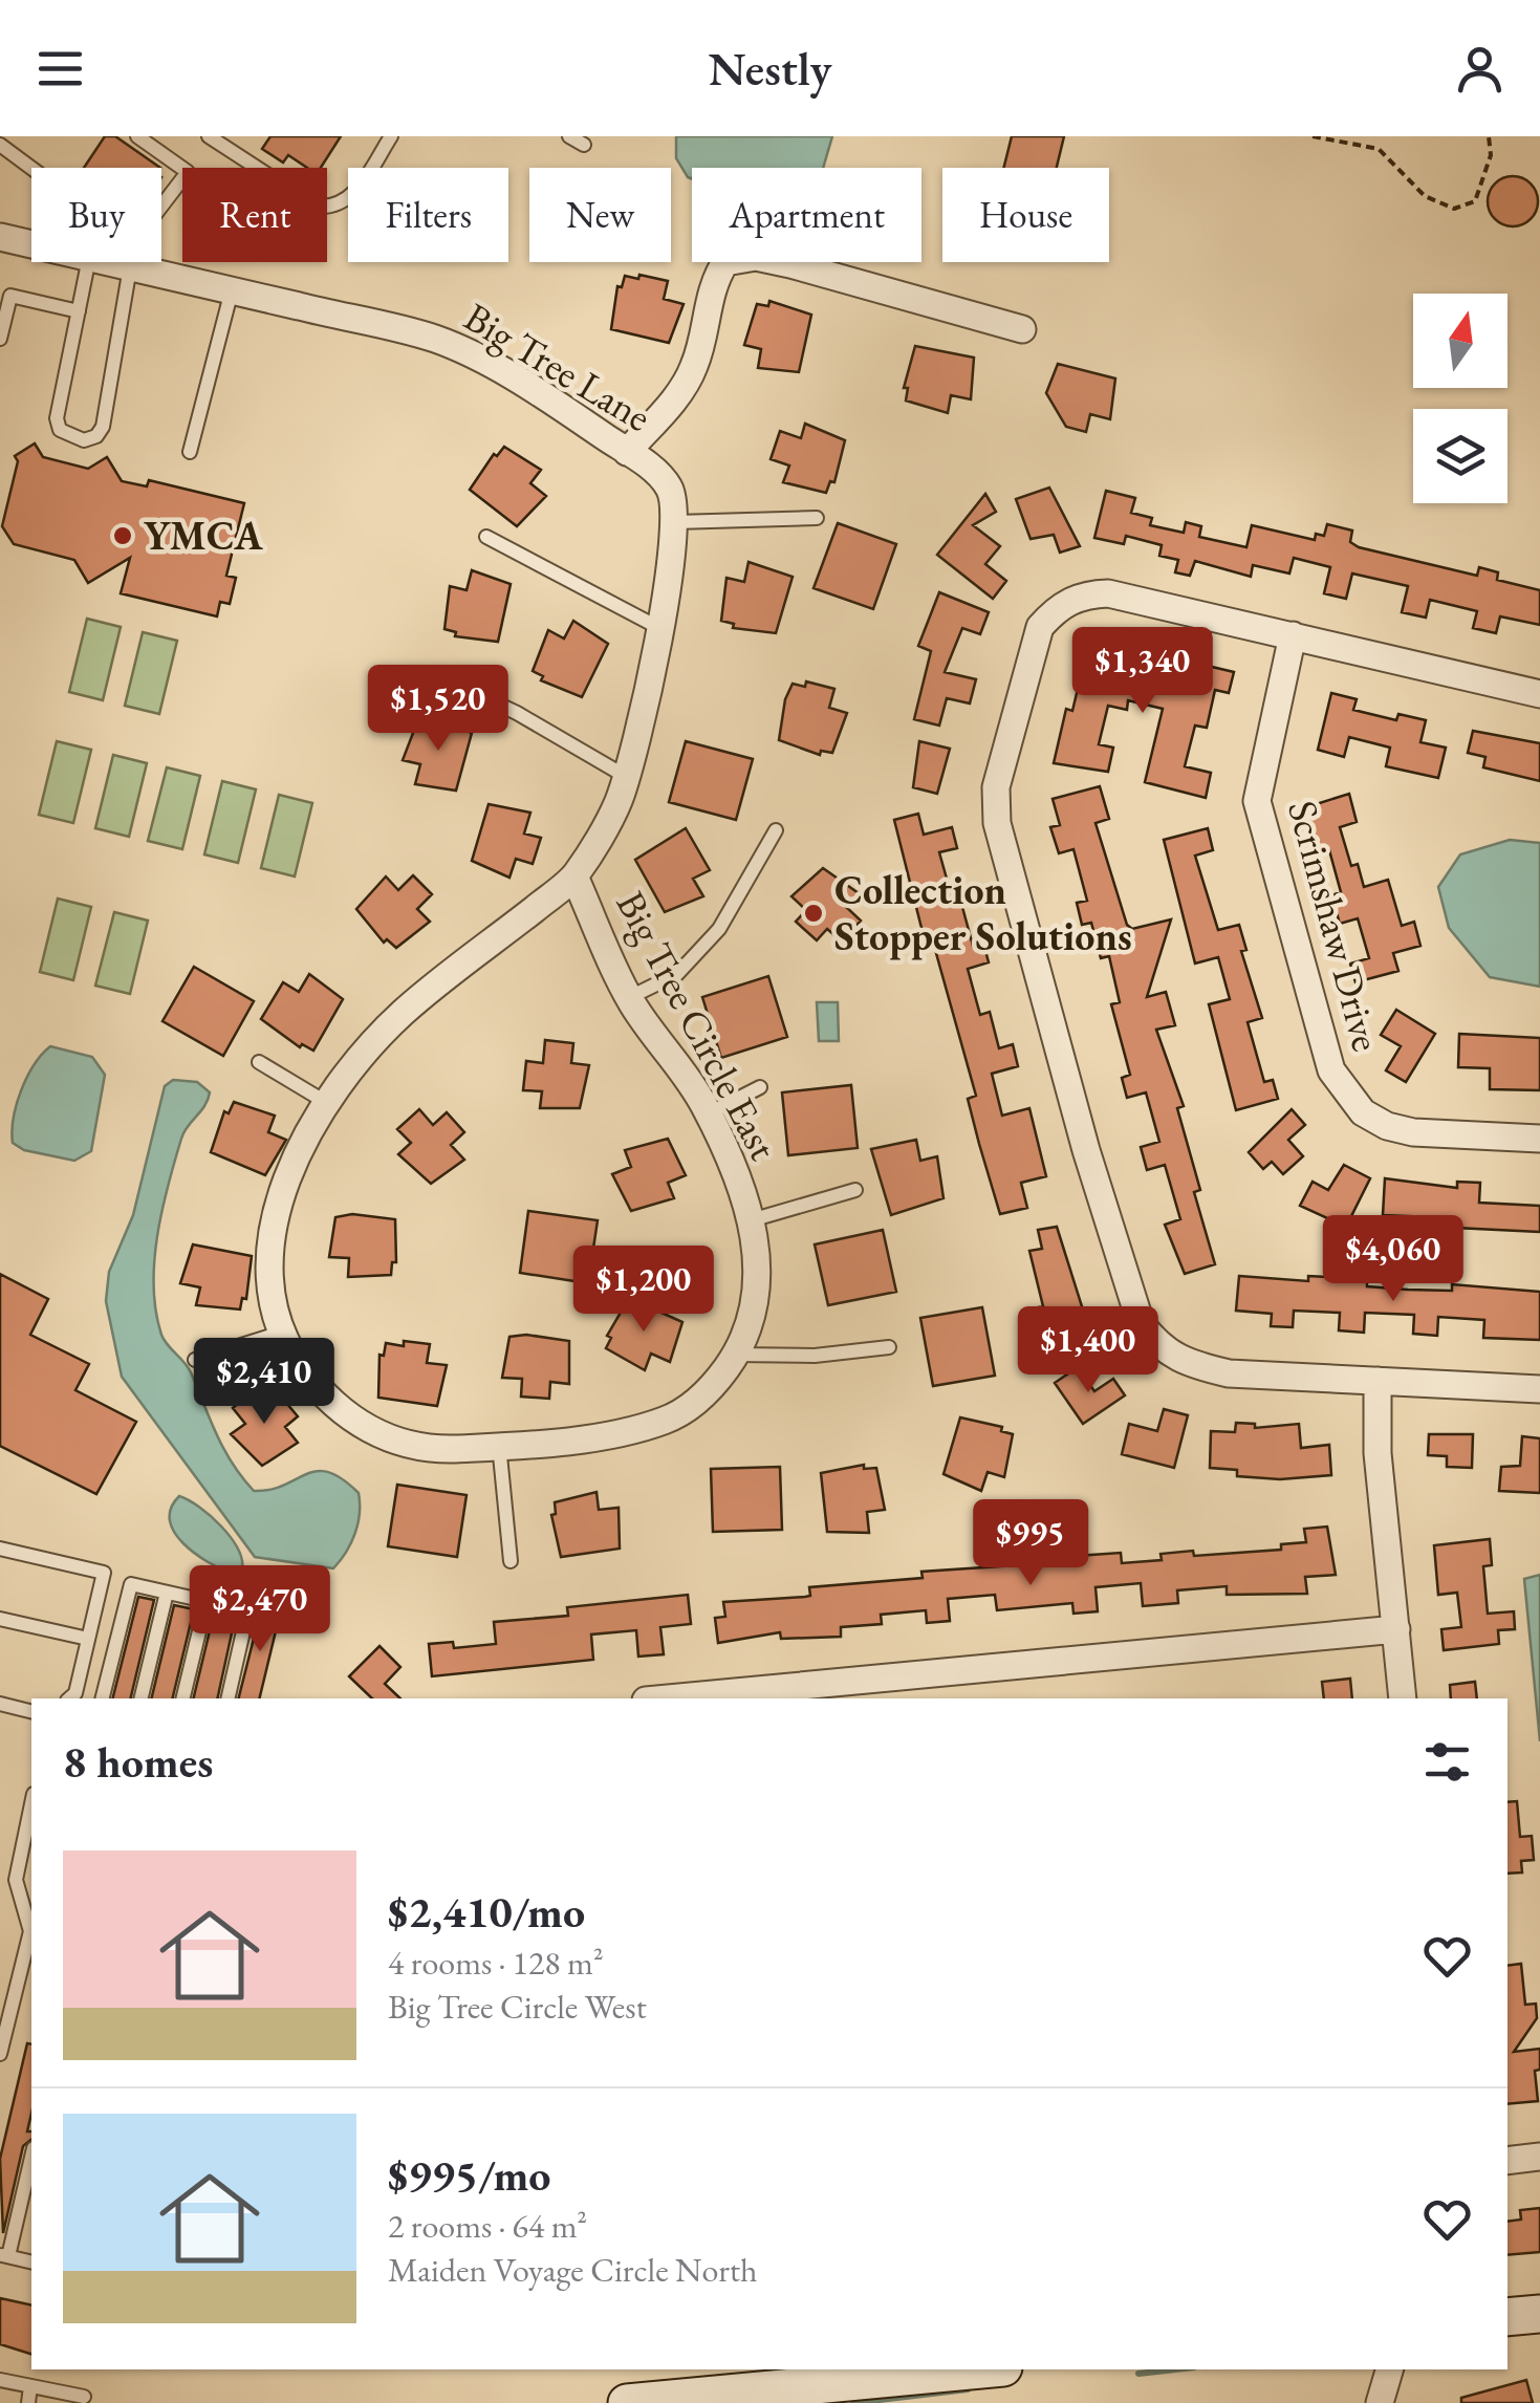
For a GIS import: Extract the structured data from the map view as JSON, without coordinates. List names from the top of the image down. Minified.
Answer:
{"streets":{"street":["Big Tree Lane","Scrimshaw Drive","Big Tree Circle East"]},"crossings":[["Big Tree Lane","Big Tree Circle East"]],"places":["YMCA","Collection Stopper Solutions"],"north":"top","page":{"header":"Nestly","chip":["Buy","Rent","Filters","New","Apartment","House"],"price":["$1,340","$1,520","$4,060","$1,200","$1,400","$2,410","$995","$2,470"],"heading":"8 homes","list":[{"name":"$2,410/mo","note":"4 rooms · 128 m² · Big Tree Circle West"},{"name":"$995/mo","note":"2 rooms · 64 m² · Maiden Voyage Circle North"}]}}
